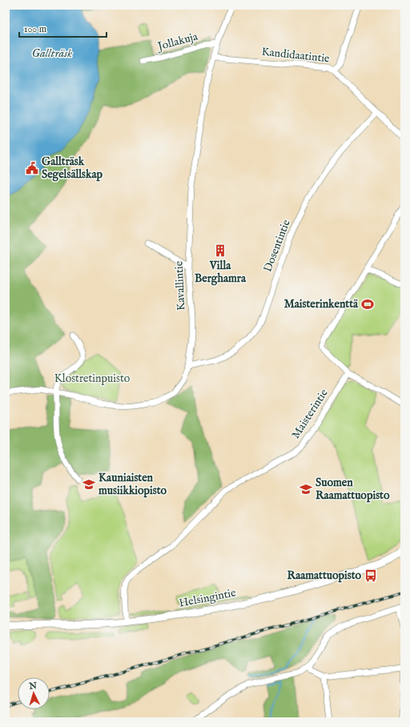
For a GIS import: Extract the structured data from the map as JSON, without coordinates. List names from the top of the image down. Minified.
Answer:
{"streets":{"main road":["Helsingintie"],"street":["Jollakuja","Kandidaatintie","Dosentintie","Kavallintie","Maisterintie"]},"crossings":[["Jollakuja","Kavallintie"],["Kandidaatintie","Dosentintie"],["Kandidaatintie","Kavallintie"],["Dosentintie","Kavallintie"],["Maisterintie","Helsingintie"]],"water":["Gallträsk"],"parks":["Klostretinpuisto"],"places":{"public building":["Gallträsk Segelsällskap"],"building":["Villa Berghamra"],"sports":["Maisterinkenttä"],"school or university":["Kauniaisten musiikkiopisto","Suomen Raamattuopisto"],"bus stop":["Raamattuopisto"]},"scale_bar":"100 m","north":"top"}
